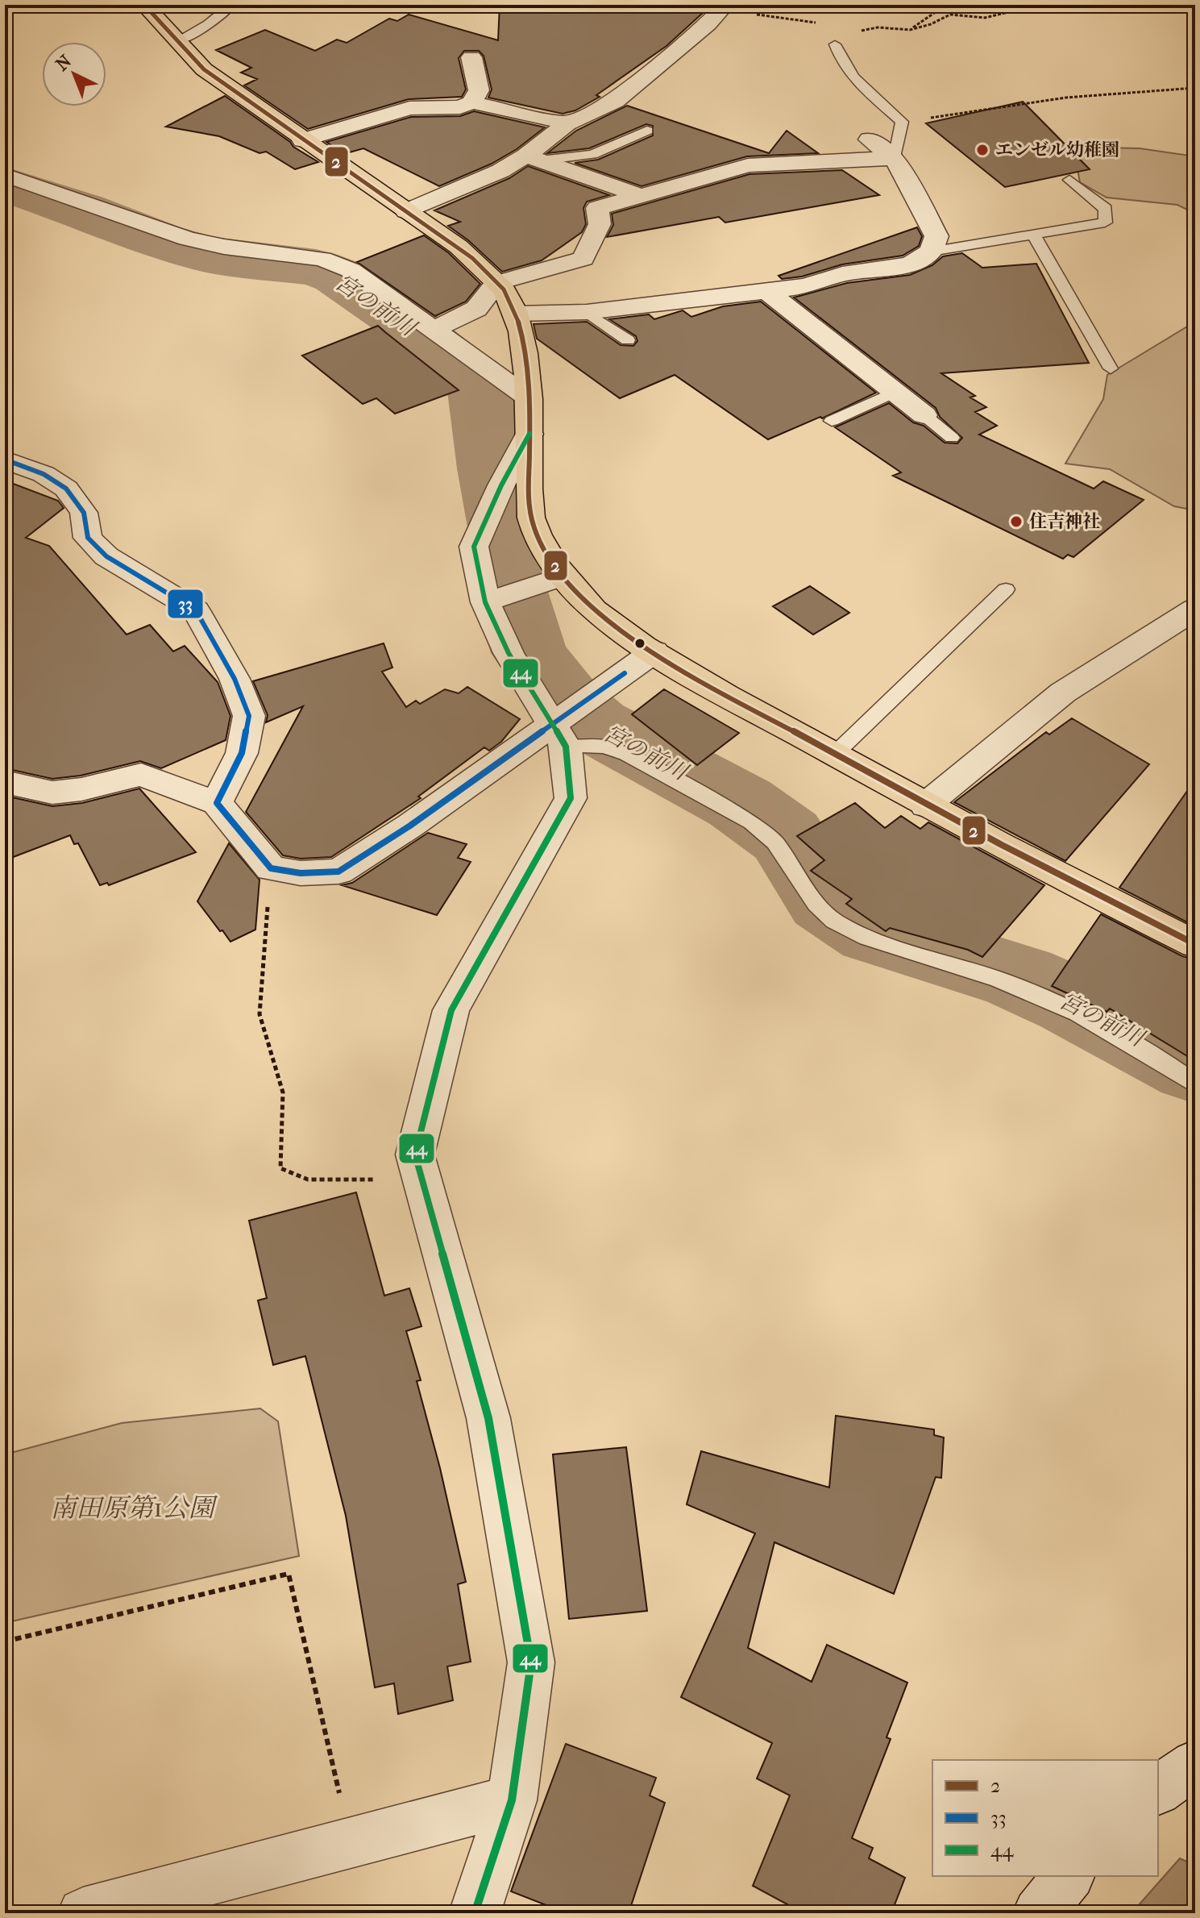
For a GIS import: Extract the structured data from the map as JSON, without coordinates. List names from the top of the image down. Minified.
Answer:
{"water":["宮の前川"],"parks":["南田原第1公園"],"places":["エンゼル幼稚園","住吉神社"],"lines":["transit line 2","transit line 44","transit line 33"],"legend":["2","33","44"],"north":"top left"}
